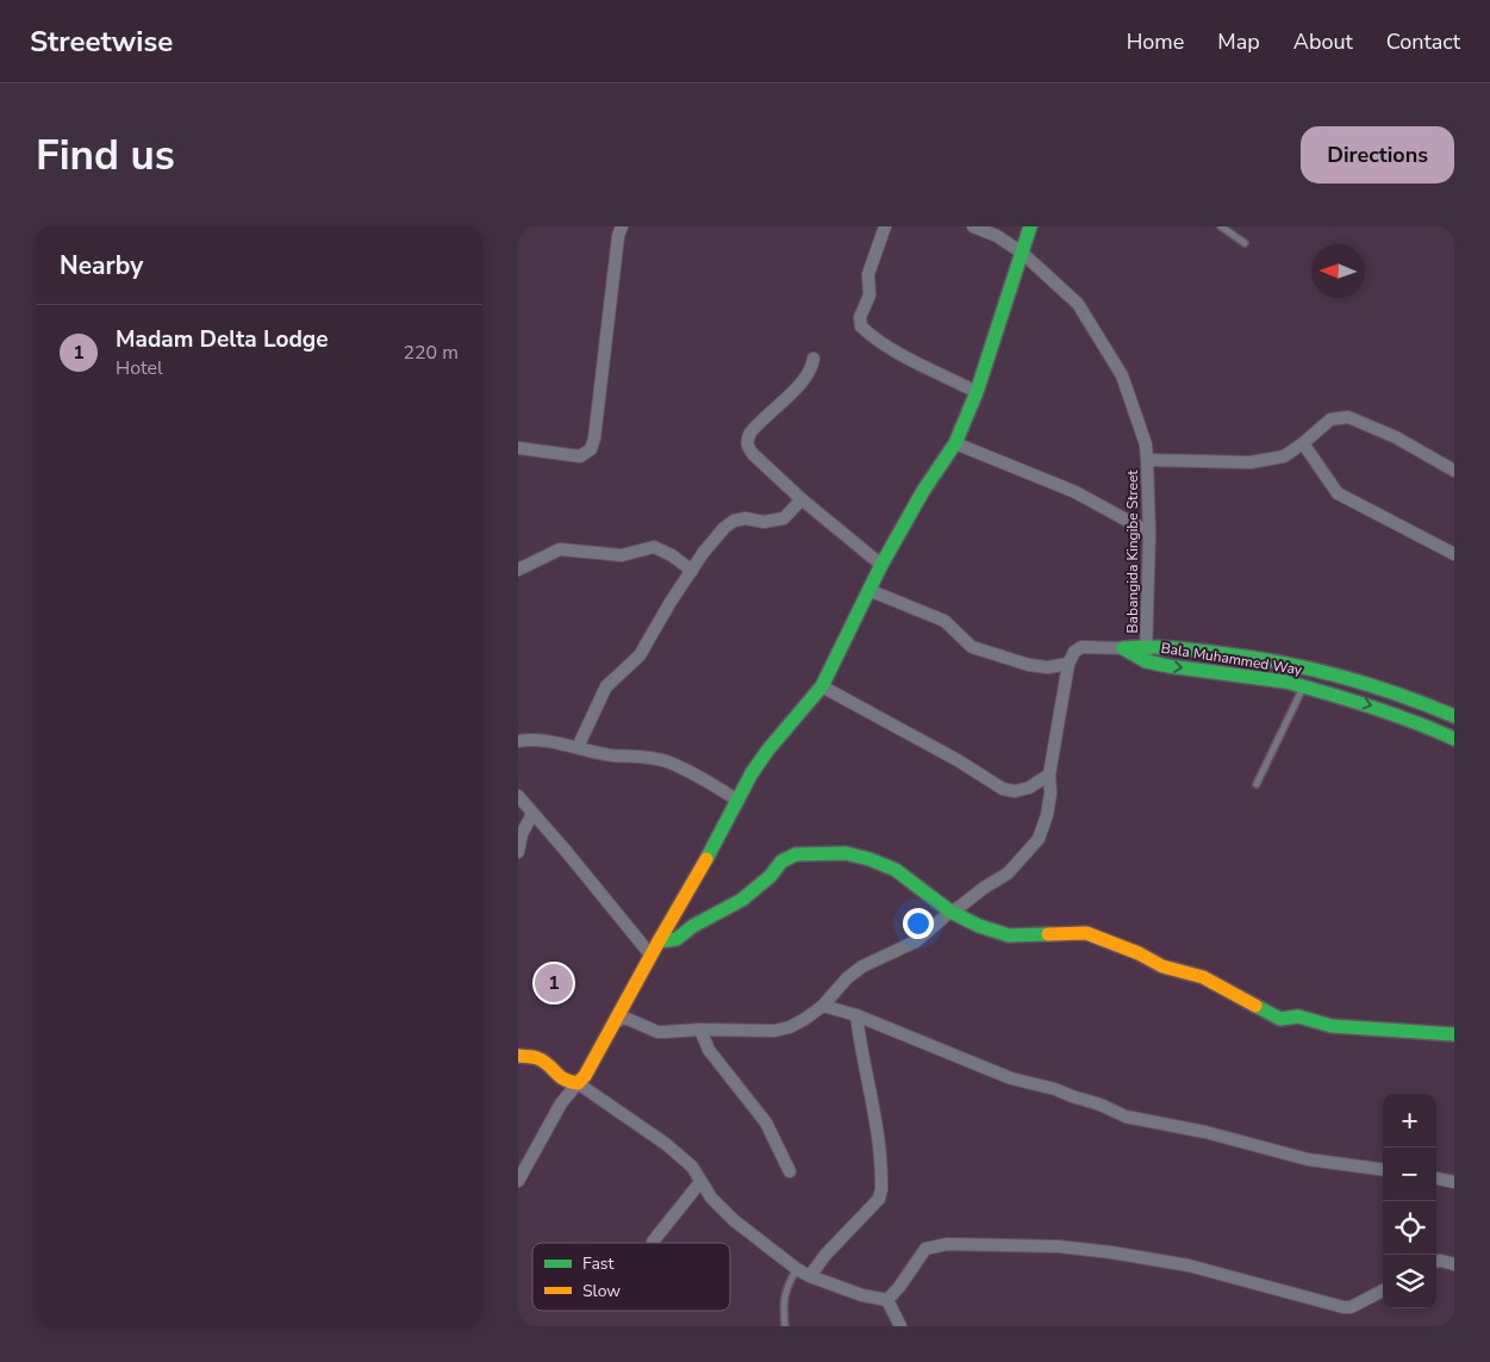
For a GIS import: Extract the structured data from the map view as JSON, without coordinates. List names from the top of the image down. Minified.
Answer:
{"streets":{"street":["Babangida Kingibe Street","Bala Muhammed Way"]},"crossings":[["Babangida Kingibe Street","Bala Muhammed Way"]],"legend":["Fast","Slow"],"north":"left","page":{"header":"Streetwise","nav":["Home","Map","About","Contact"],"buttons":"Directions","title":"Find us","heading":"Nearby","list":[{"mark":"1","name":"Madam Delta Lodge","note":"Hotel","value":"220 m"}],"pins":"1","map_buttons":["+","−"]}}
